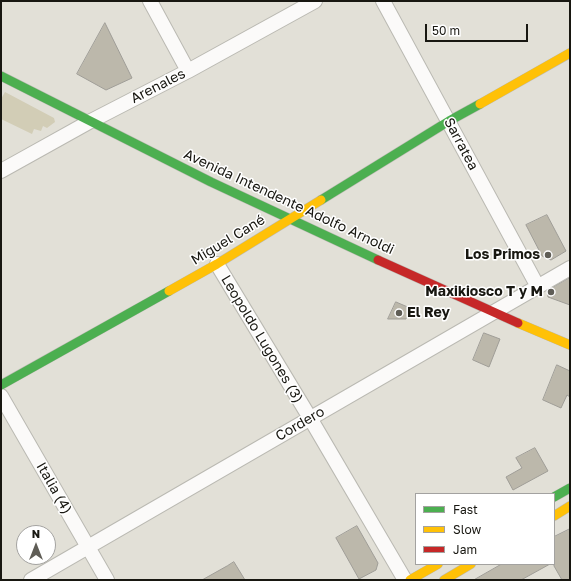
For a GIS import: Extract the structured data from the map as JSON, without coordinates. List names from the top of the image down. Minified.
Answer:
{"streets":{"main road":["Avenida Intendente Adolfo Arnoldi","Miguel Cané"],"street":["Arenales","Sarratea","Leopoldo Lugones (3)","Cordero","Italia (4)"]},"crossings":[["Arenales","Avenida Intendente Adolfo Arnoldi"],["Sarratea","Miguel Cané"],["Sarratea","Cordero"],["Avenida Intendente Adolfo Arnoldi","Miguel Cané"],["Avenida Intendente Adolfo Arnoldi","Cordero"],["Miguel Cané","Leopoldo Lugones (3)"],["Leopoldo Lugones (3)","Cordero"],["Cordero","Italia (4)"]],"places":["Los Primos","Maxikiosco T y M","El Rey"],"legend":["Fast","Slow","Jam"],"scale_bar":"50 m","north":"top"}
